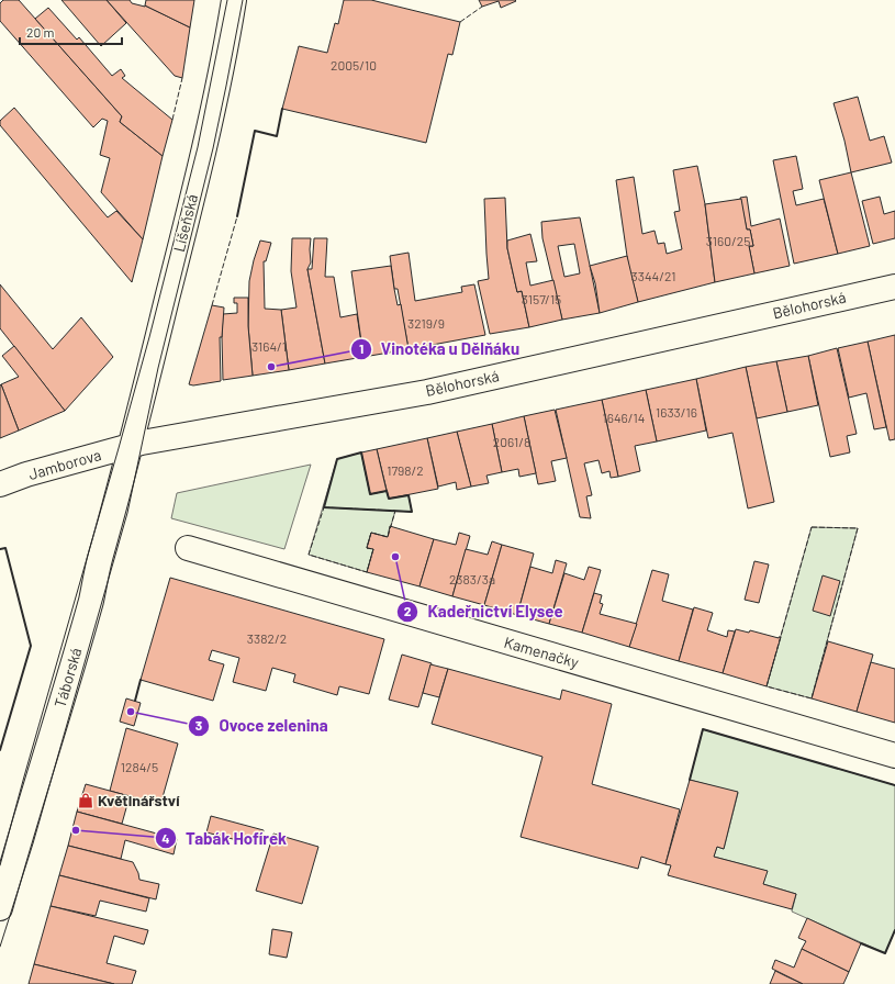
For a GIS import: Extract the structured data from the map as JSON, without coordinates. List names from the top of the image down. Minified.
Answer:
{"streets":{"street":["Líšeňská","Bělohorská","Jamborova","Kamenačky","Táborská"]},"crossings":[["Líšeňská","Bělohorská"],["Líšeňská","Jamborova"],["Líšeňská","Táborská"],["Bělohorská","Jamborova"],["Bělohorská","Táborská"],["Jamborova","Táborská"]],"places":{"other":["Vinotéka u Dělňáku","Kadeřnictví Elysee","Ovoce zelenina","Tabák Hofírek"],"shop":["Květinářství"]},"house_numbers":["2005/10","3160/25","3344/21","3157/15","3219/9","3164/1","1633/16","1646/14","2061/8","1798/2","2383/3a","3382/2","1284/5"],"scale_bar":"20 m"}
